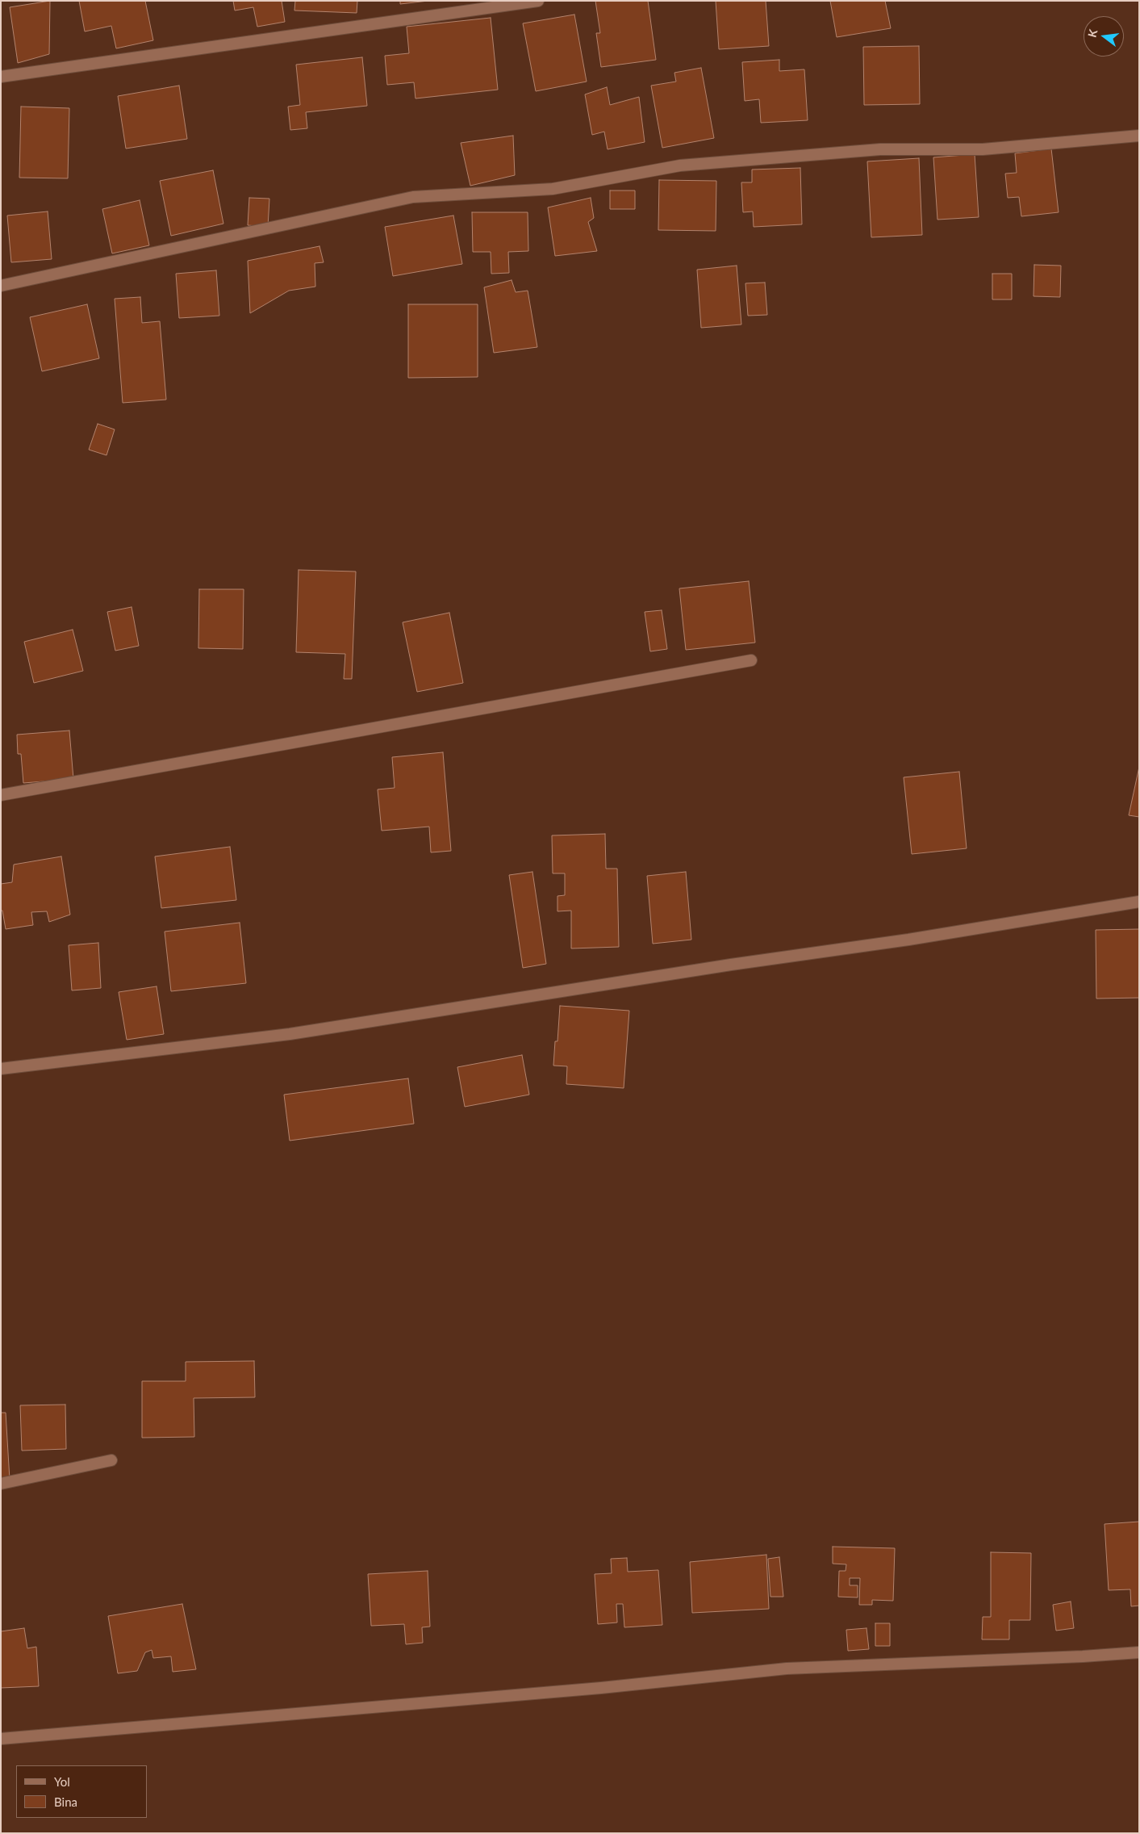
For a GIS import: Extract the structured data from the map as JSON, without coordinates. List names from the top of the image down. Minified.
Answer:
{"legend":["Yol","Bina"],"north":"left"}
